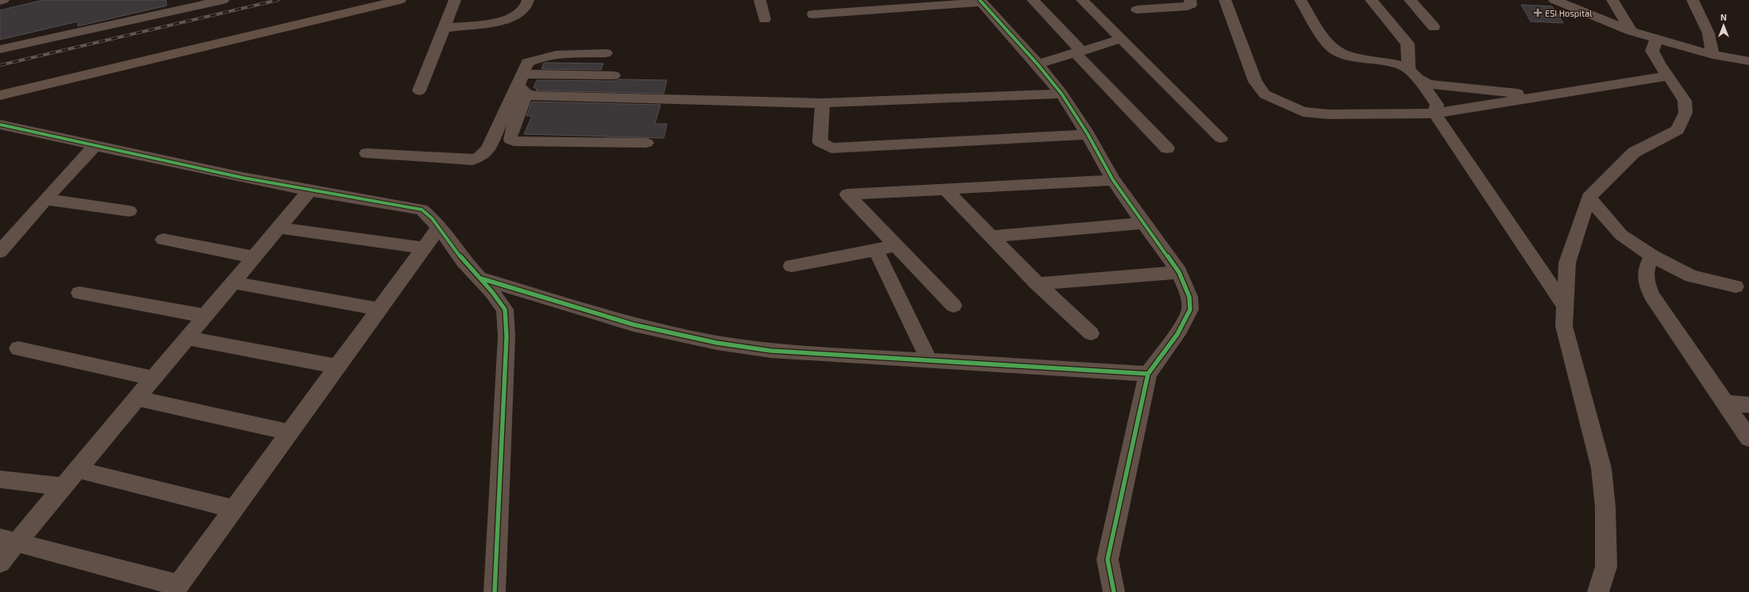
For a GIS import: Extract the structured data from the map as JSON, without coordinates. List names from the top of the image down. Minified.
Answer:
{"places":{"health":["ESI Hospital"]},"north":"top"}
